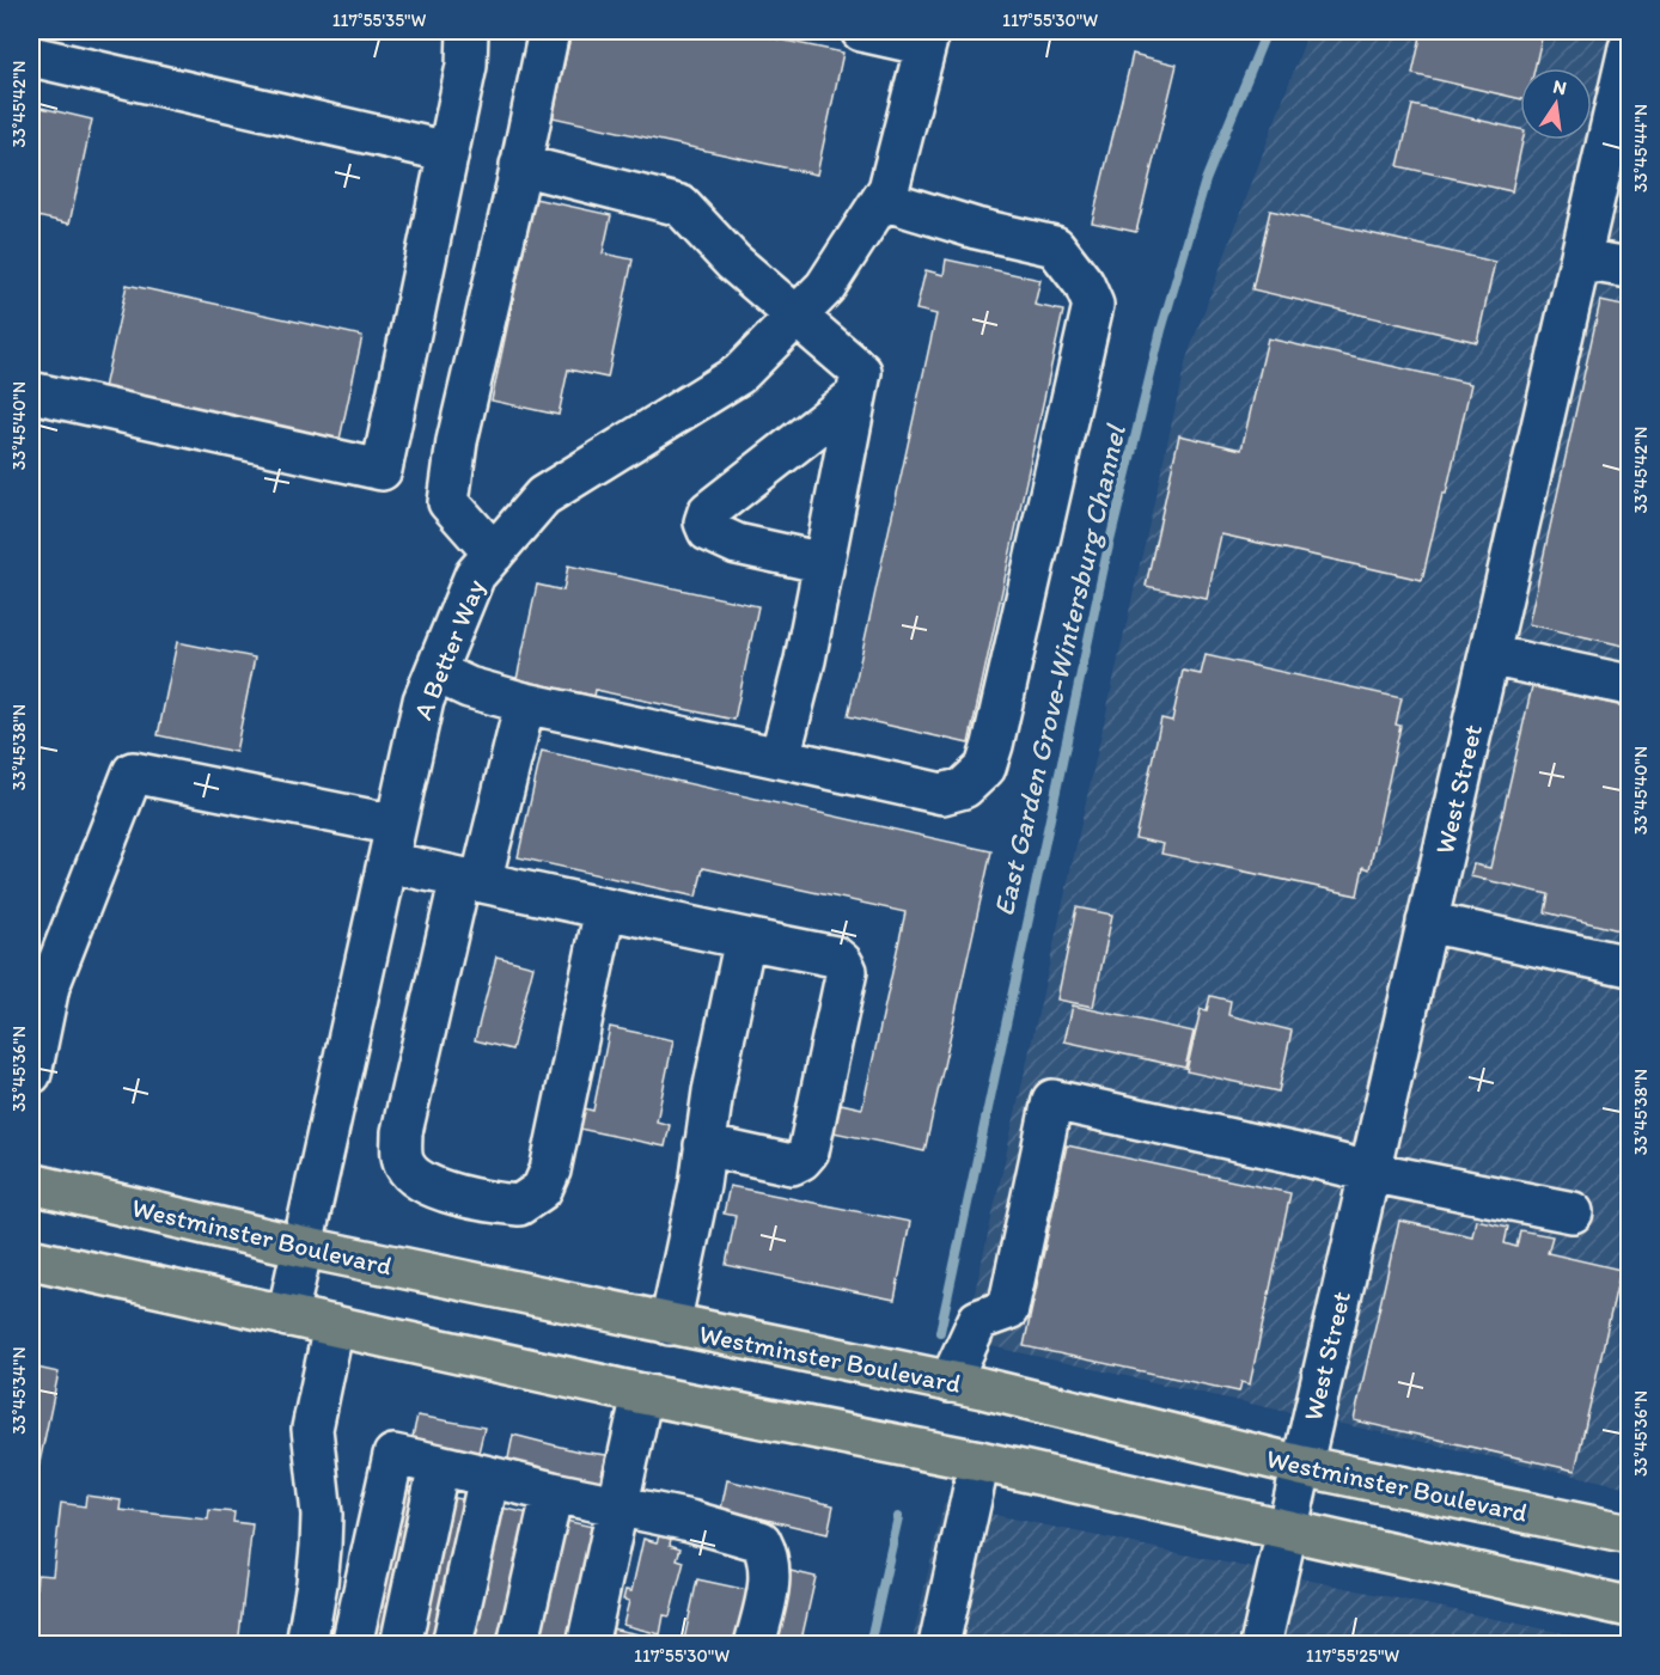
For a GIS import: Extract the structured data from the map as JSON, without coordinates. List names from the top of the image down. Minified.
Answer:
{"streets":{"main road":["Westminster Boulevard"],"street":["A Better Way","West Street"]},"crossings":[["A Better Way","Westminster Boulevard"],["West Street","Westminster Boulevard"]],"water":["East Garden Grove-Wintersburg Channel"],"north":"top","coordinates":["117°55'35\"W","117°55'30\"W","33°45'42\"N","33°45'44\"N","33°45'40\"N","33°45'38\"N","33°45'36\"N","33°45'34\"N","117°55'25\"W"]}
